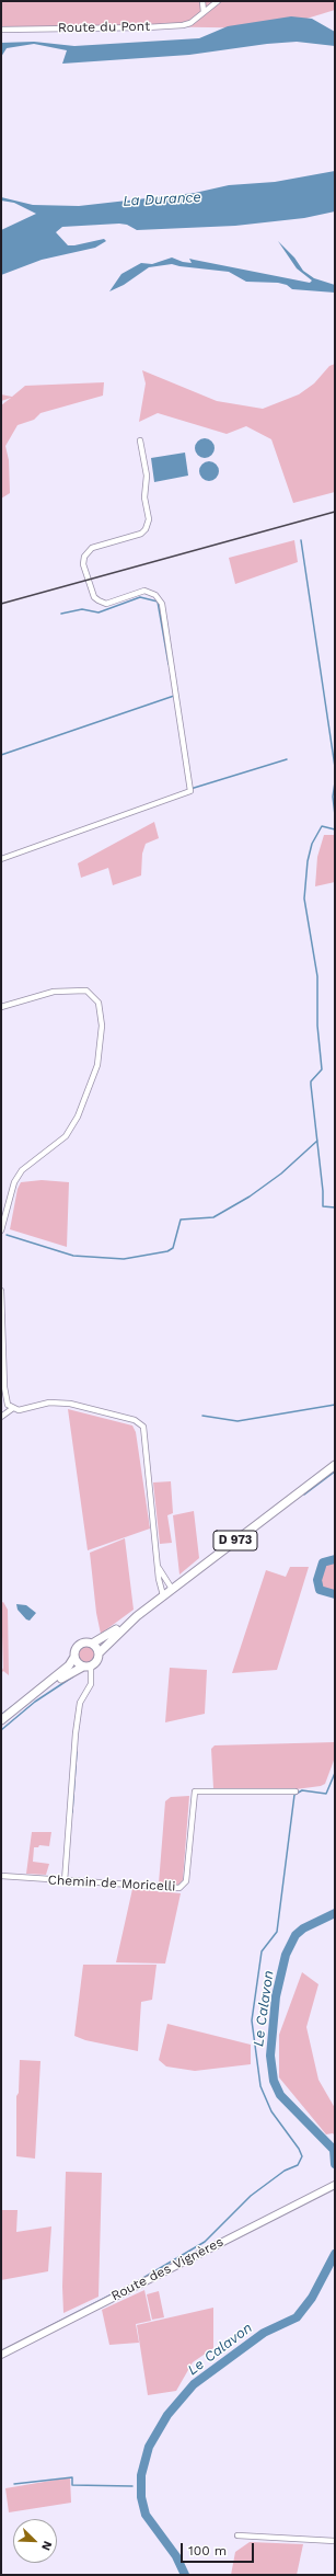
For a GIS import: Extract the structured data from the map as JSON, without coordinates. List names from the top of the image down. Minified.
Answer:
{"streets":{"main road":["D 973"],"street":["Route du Pont","Chemin de Moricelli","Route des Vignères"]},"water":["La Durance","Le Calavon"],"scale_bar":"100 m","north":"bottom right"}
